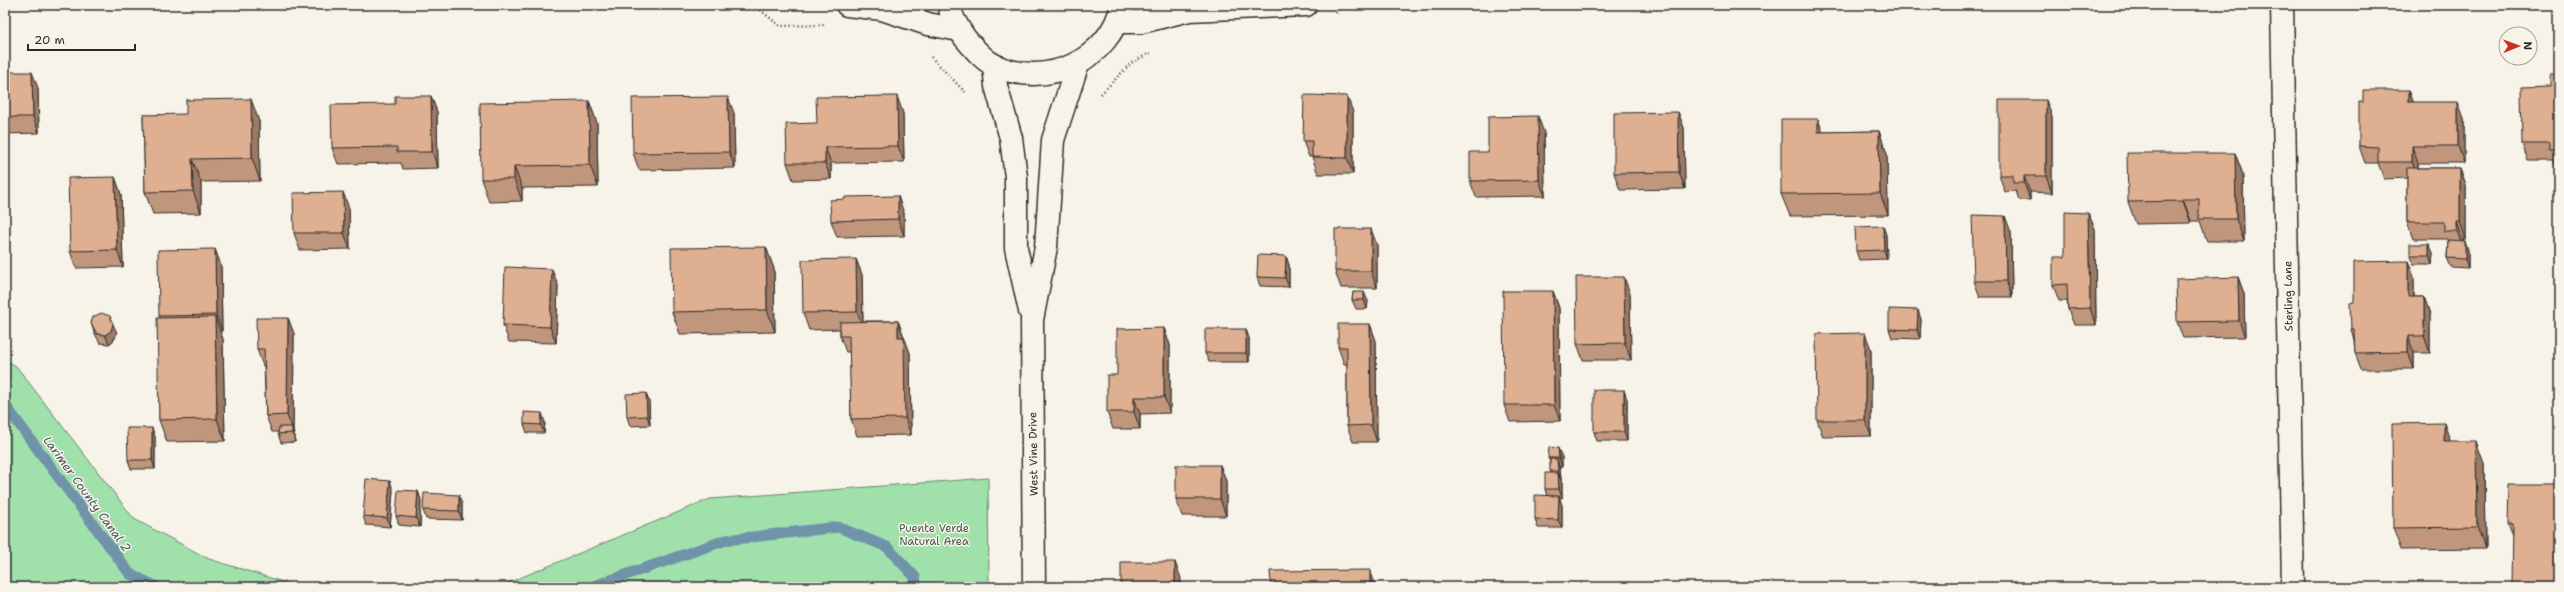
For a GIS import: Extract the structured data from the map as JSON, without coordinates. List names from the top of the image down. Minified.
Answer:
{"streets":{"street":["Sterling Lane","West Vine Drive"]},"water":["Larimer County Canal 2"],"parks":["Puente Verde Natural Area"],"scale_bar":"20 m","north":"right"}
